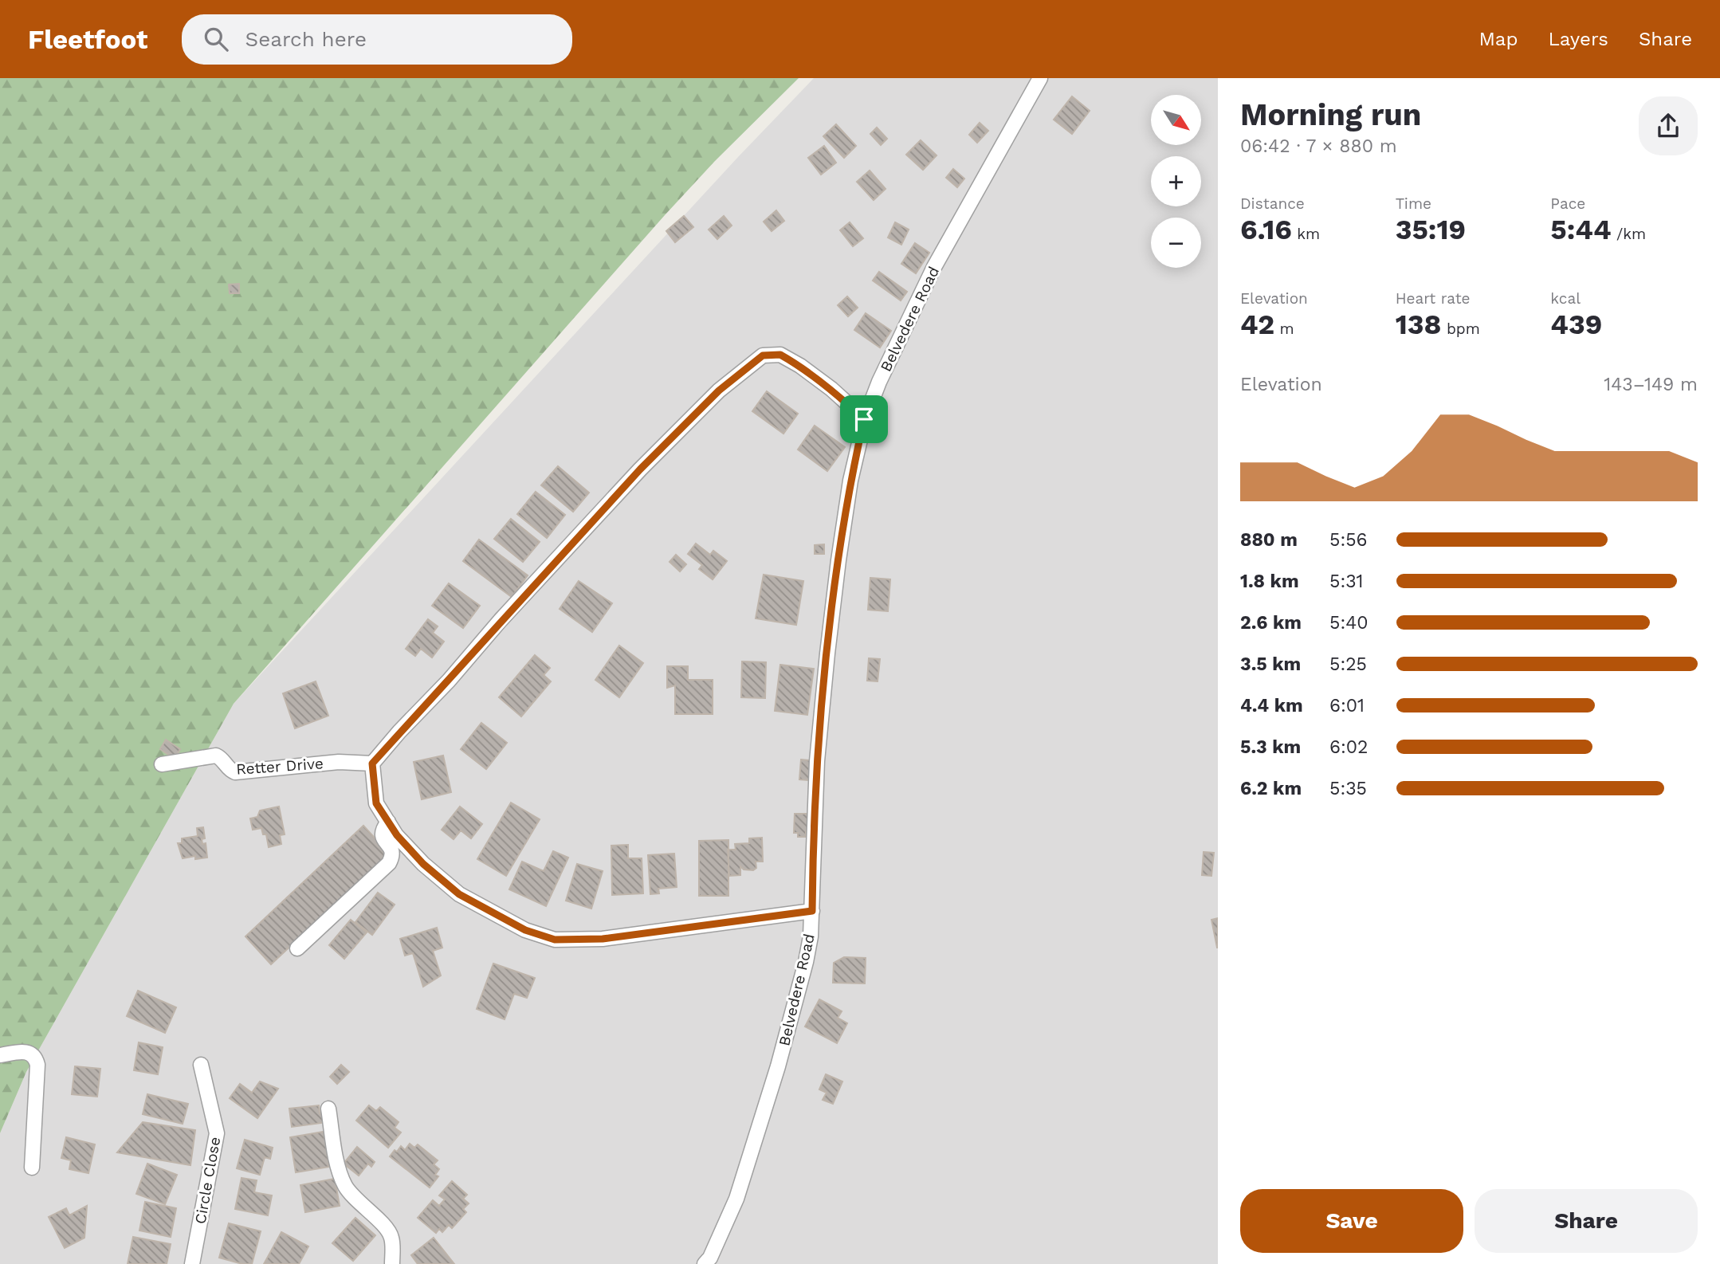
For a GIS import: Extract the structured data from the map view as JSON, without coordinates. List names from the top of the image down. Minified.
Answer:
{"streets":{"street":["Belvedere Road","Retter Drive","Circle Close"]},"north":"bottom right","page":{"header":"Fleetfoot","search":"Search here","nav":["Map","Layers","Share"],"heading":["Morning run","06:42 · 7 × 880 m"],"map_buttons":["+","−"],"stats":[["Distance","6.16 km"],["Time","35:19"],["Pace","5:44 /km"],["Elevation","42 m"],["Heart rate","138 bpm"],["kcal","439"]],"chart":["Elevation","143–149 m"],"list":[{"name":"880 m","note":"5:56"},{"name":"1.8 km","note":"5:31"},{"name":"2.6 km","note":"5:40"},{"name":"3.5 km","note":"5:25"},{"name":"4.4 km","note":"6:01"},{"name":"5.3 km","note":"6:02"},{"name":"6.2 km","note":"5:35"}],"buttons":["Save","Share"]}}
